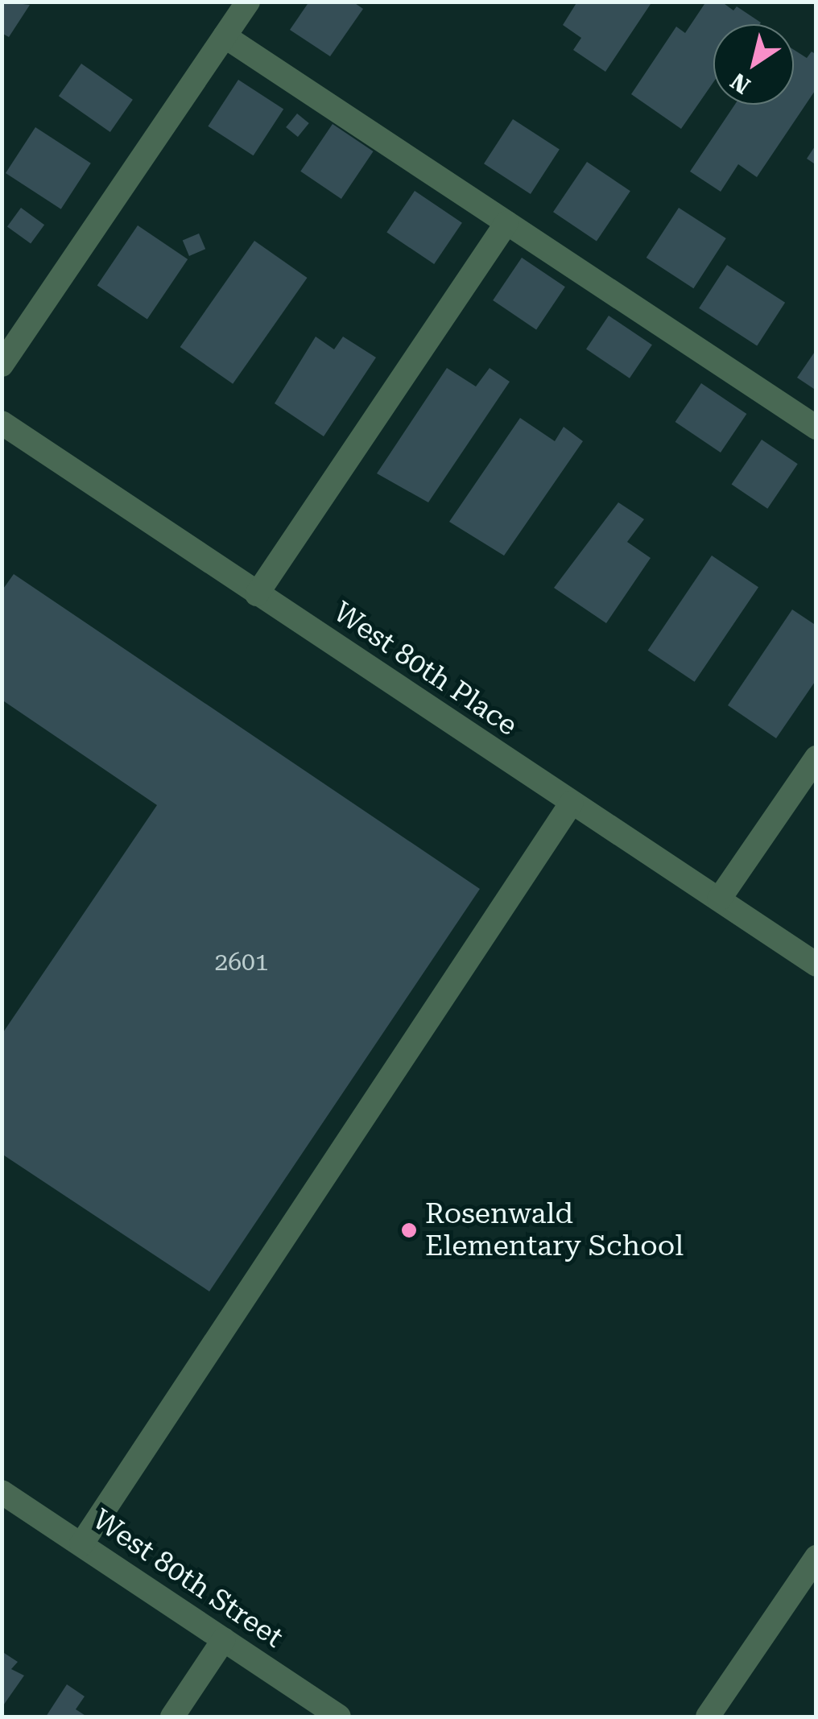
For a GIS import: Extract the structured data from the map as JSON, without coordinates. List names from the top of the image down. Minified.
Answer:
{"streets":{"street":["West 80th Place","West 80th Street"]},"places":["Rosenwald Elementary School"],"house_numbers":["2601"],"north":"bottom left"}
